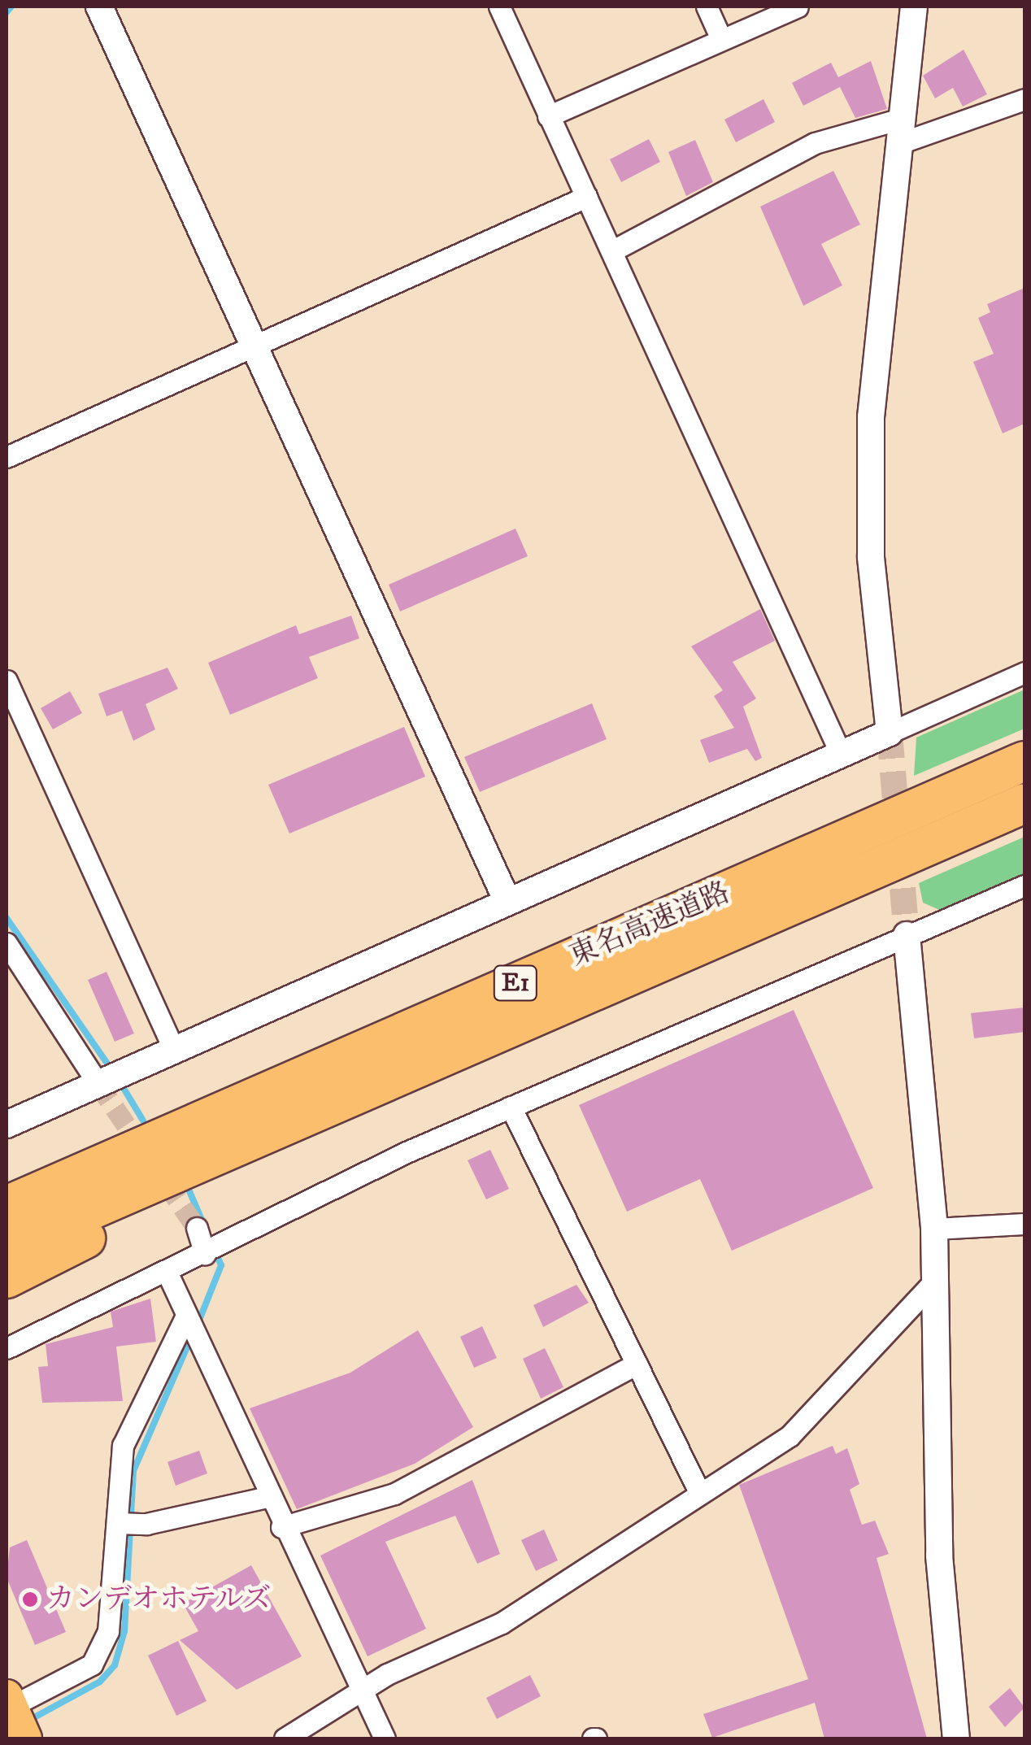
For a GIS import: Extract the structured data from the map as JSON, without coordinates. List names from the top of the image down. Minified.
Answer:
{"streets":{"highway":["東名高速道路","E1"]},"places":["カンデオホテルズ"]}
